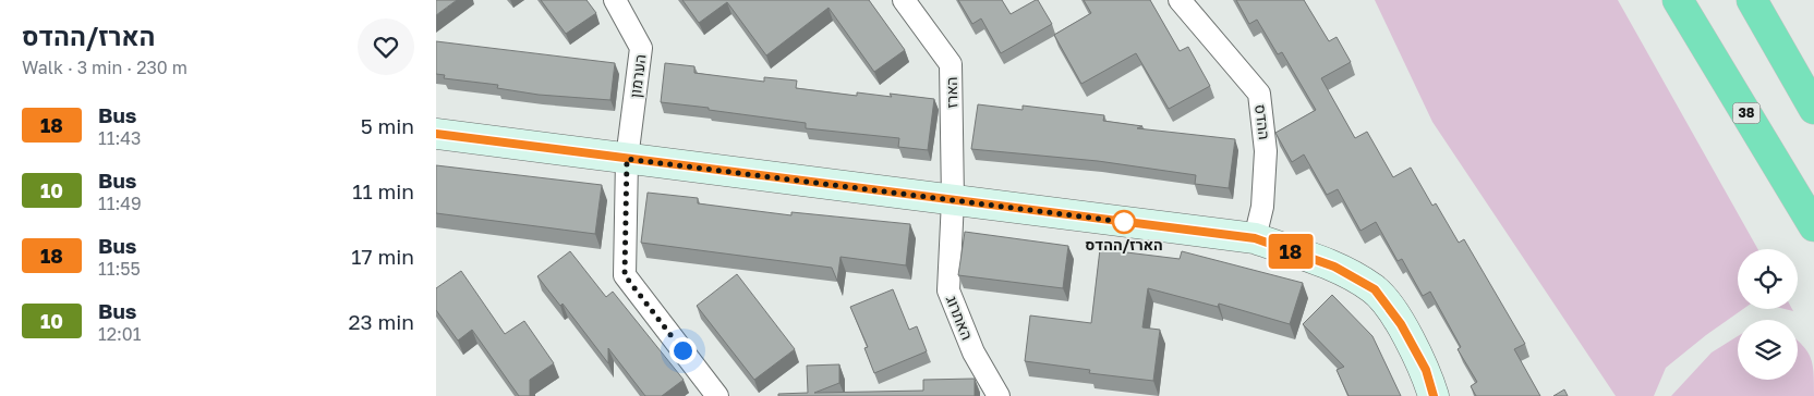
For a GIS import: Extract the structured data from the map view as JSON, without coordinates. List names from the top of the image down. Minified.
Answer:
{"streets":{"highway":["38"],"street":["הערמון","הארז","ההדס","האתרוג"]},"crossings":[["הארז","האתרוג"]],"places":["הארז/ההדס"],"lines":["bus line 18"],"page":{"heading":["הארז/ההדס","Walk · 3 min · 230 m"],"on_map":"18","list":[{"mark":"18","name":"Bus","note":"11:43","value":"5 min"},{"mark":"10","name":"Bus","note":"11:49","value":"11 min"},{"mark":"18","name":"Bus","note":"11:55","value":"17 min"},{"mark":"10","name":"Bus","note":"12:01","value":"23 min"}]}}
